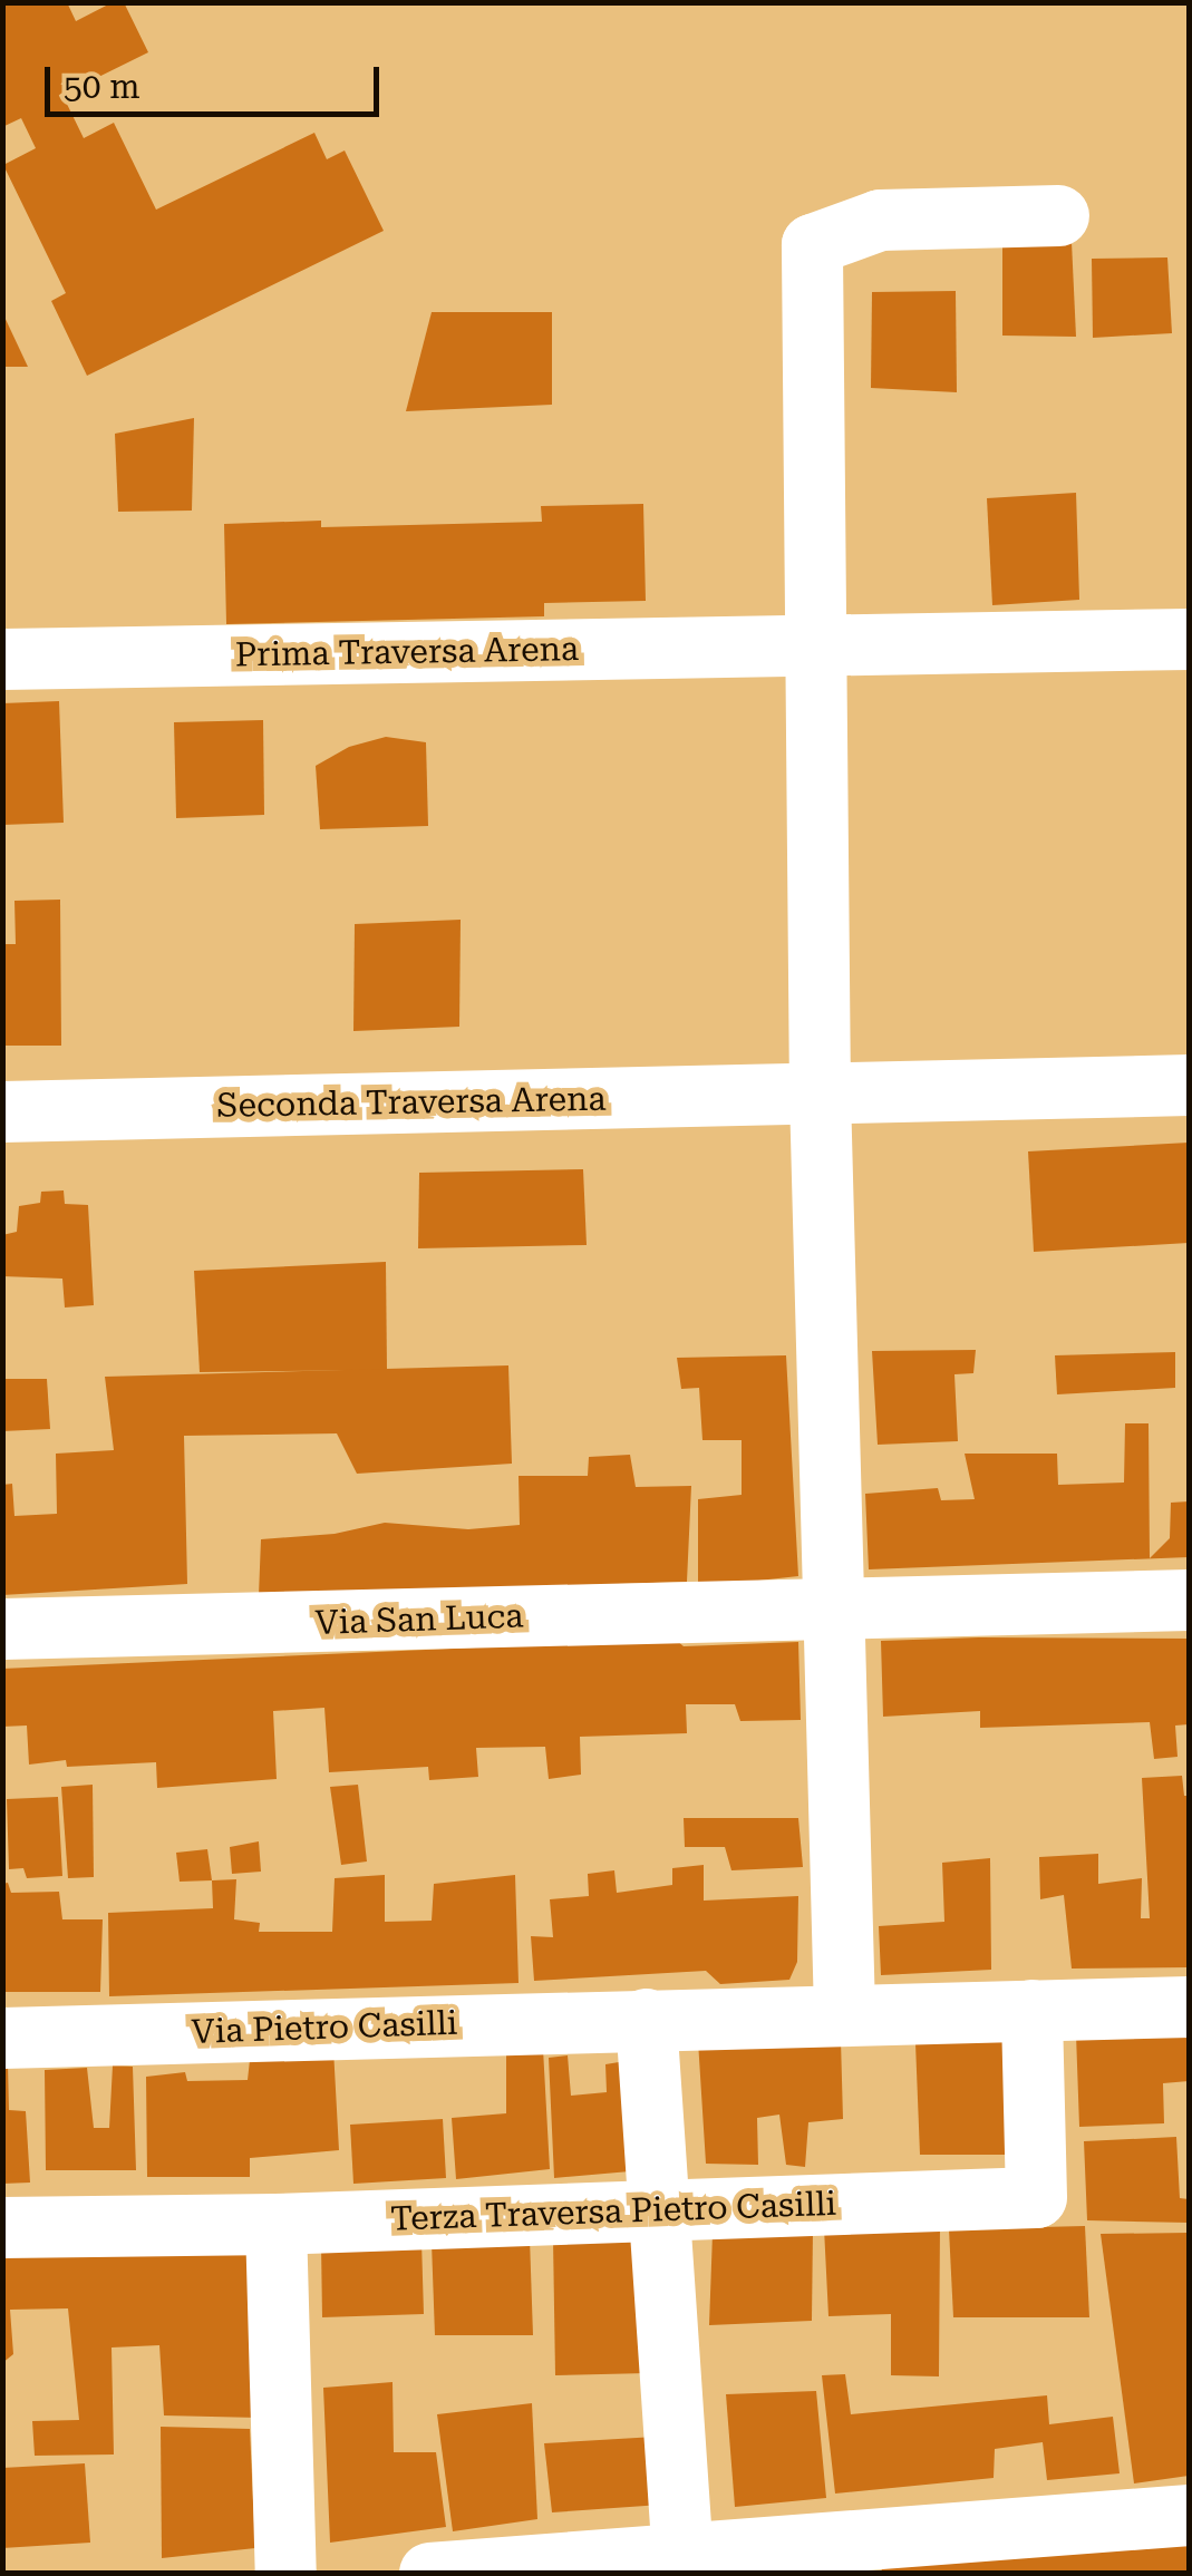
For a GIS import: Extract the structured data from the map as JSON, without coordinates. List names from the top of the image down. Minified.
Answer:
{"streets":{"street":["Prima Traversa Arena","Seconda Traversa Arena","Via San Luca","Via Pietro Casilli","Terza Traversa Pietro Casilli"]},"crossings":[["Via Pietro Casilli","Terza Traversa Pietro Casilli"]],"scale_bar":"50 m"}
